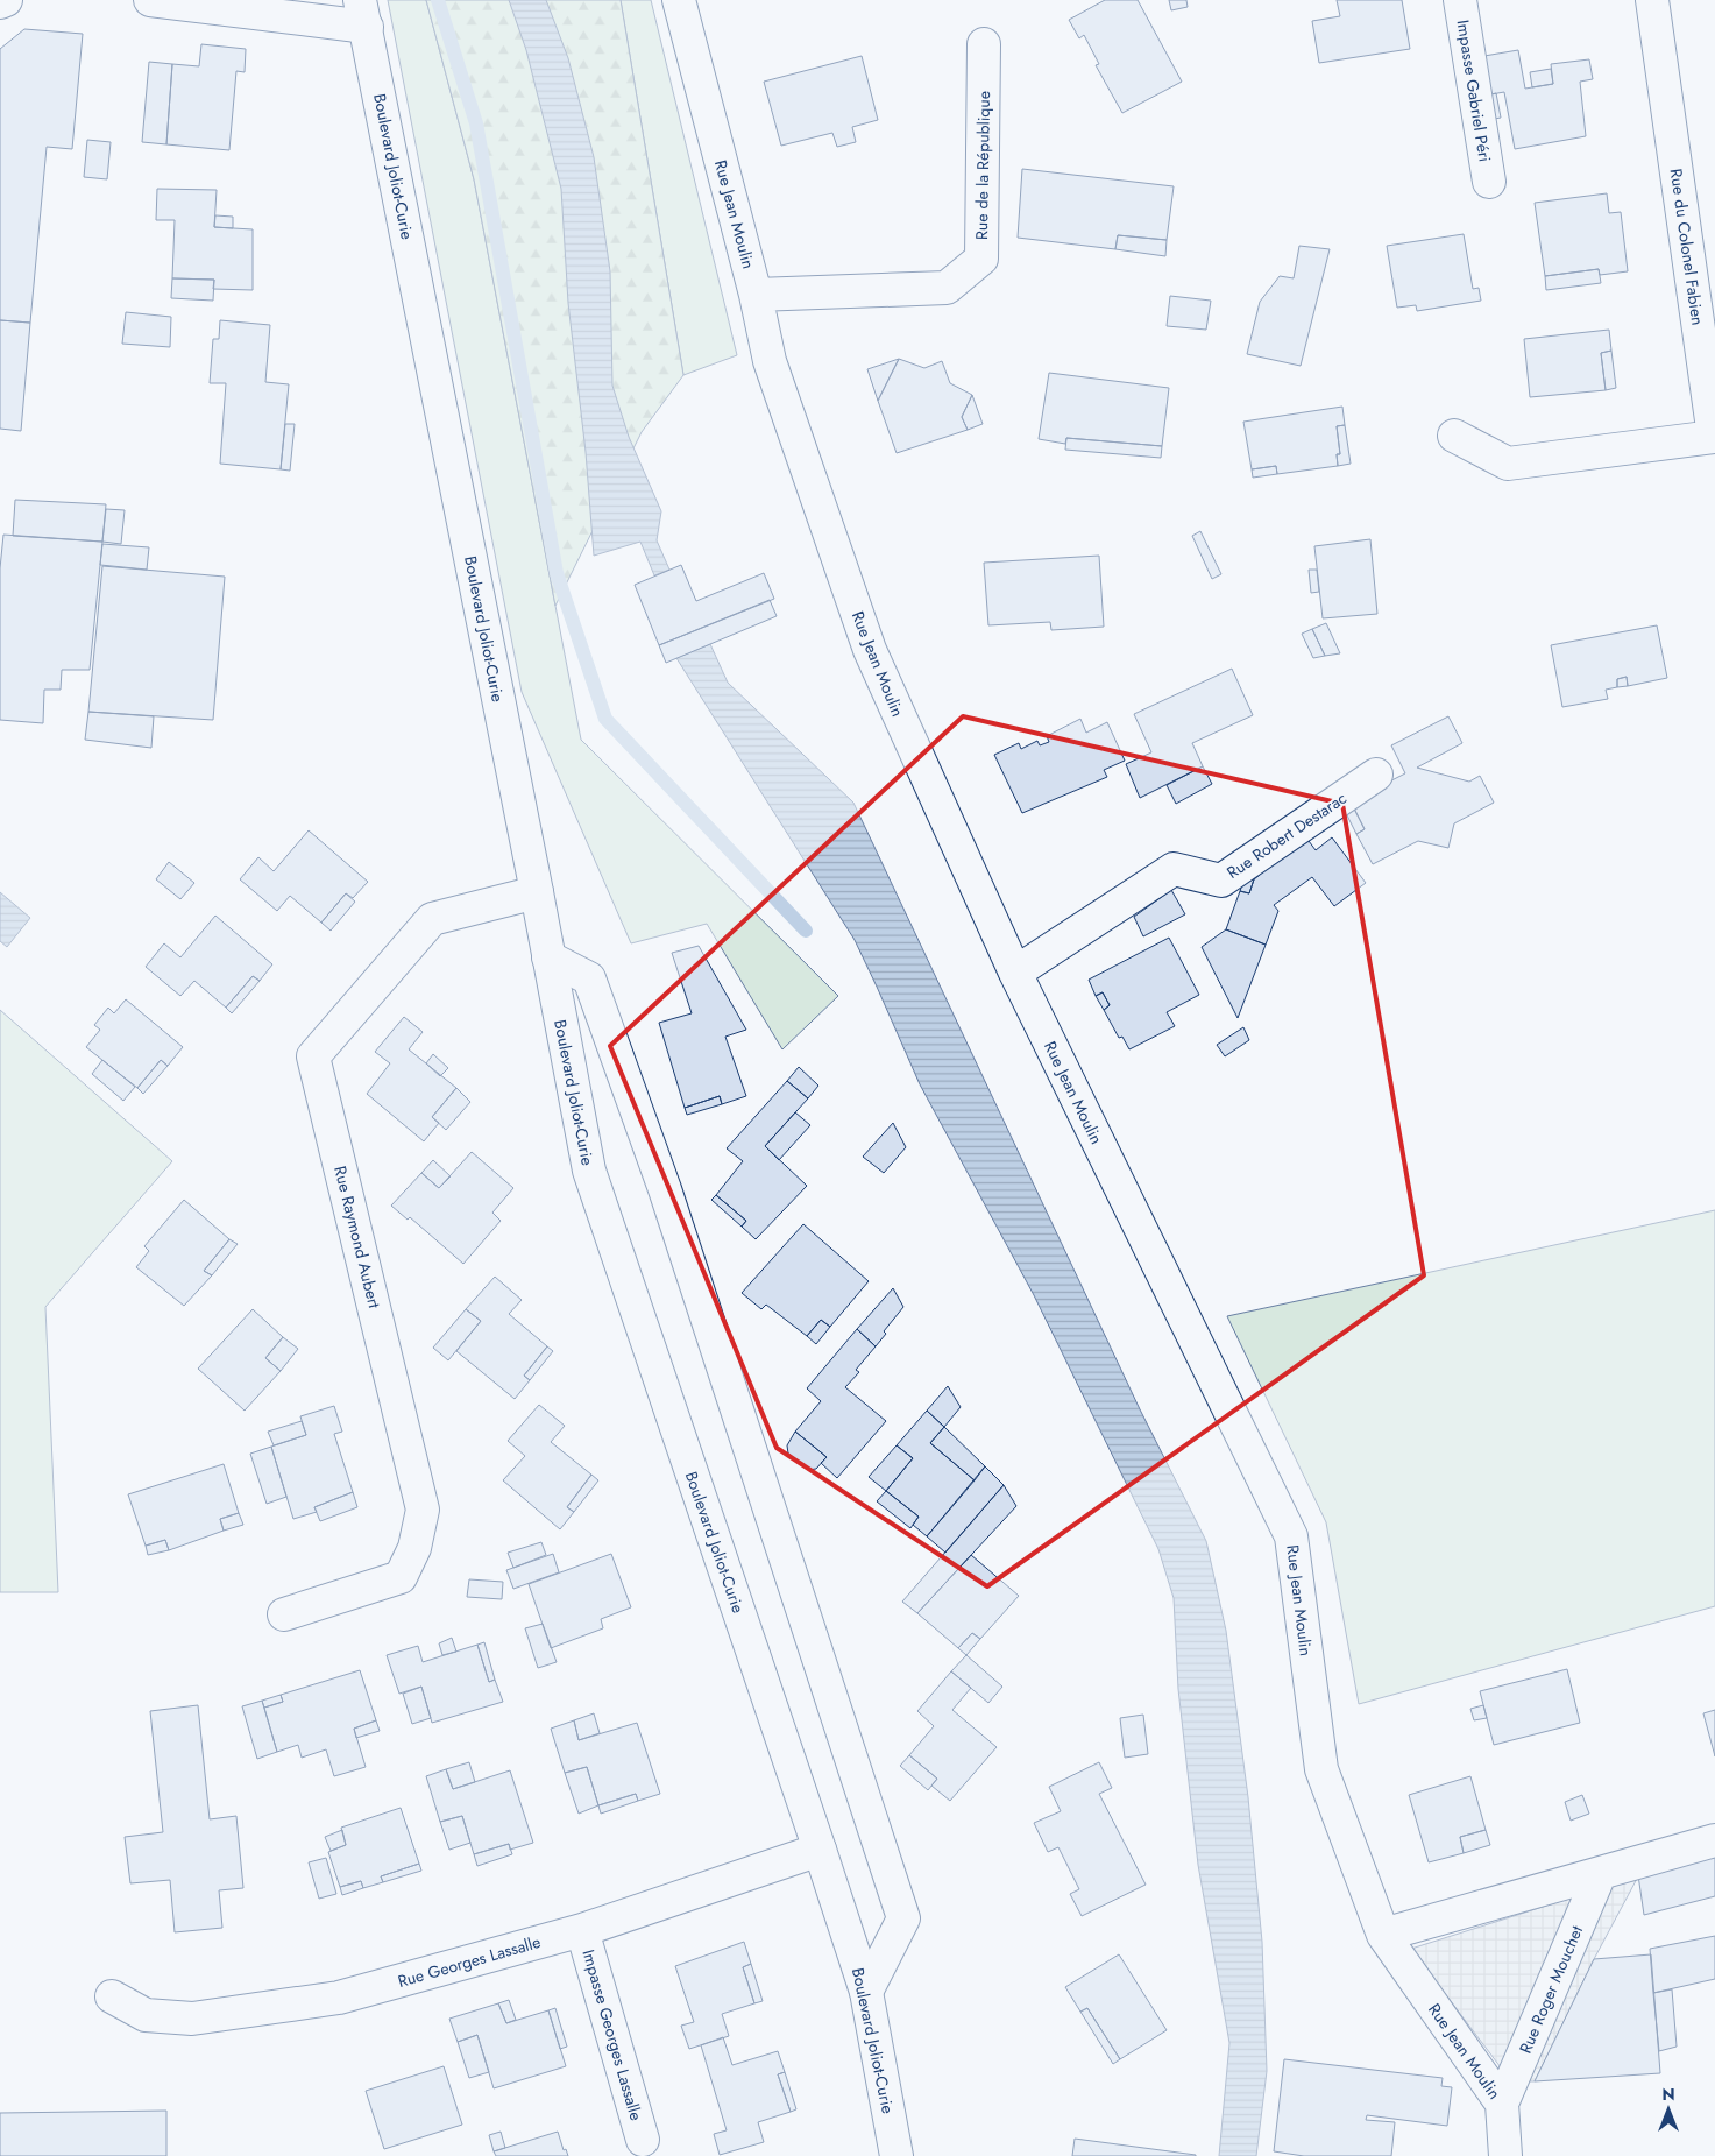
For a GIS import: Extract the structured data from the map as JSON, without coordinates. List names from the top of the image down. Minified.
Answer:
{"streets":{"street":["Impasse Gabriel Péri","Rue de la République","Boulevard Joliot-Curie","Rue Jean Moulin","Rue du Colonel Fabien","Rue Robert Destarac","Rue Raymond Aubert","Rue Georges Lassalle","Rue Roger Mouchet","Impasse Georges Lassalle"]},"crossings":[["Rue de la République","Rue Jean Moulin"],["Boulevard Joliot-Curie","Rue Raymond Aubert"],["Boulevard Joliot-Curie","Rue Georges Lassalle"],["Rue Jean Moulin","Rue Robert Destarac"],["Rue Jean Moulin","Rue Roger Mouchet"],["Rue Georges Lassalle","Impasse Georges Lassalle"]],"north":"top"}
